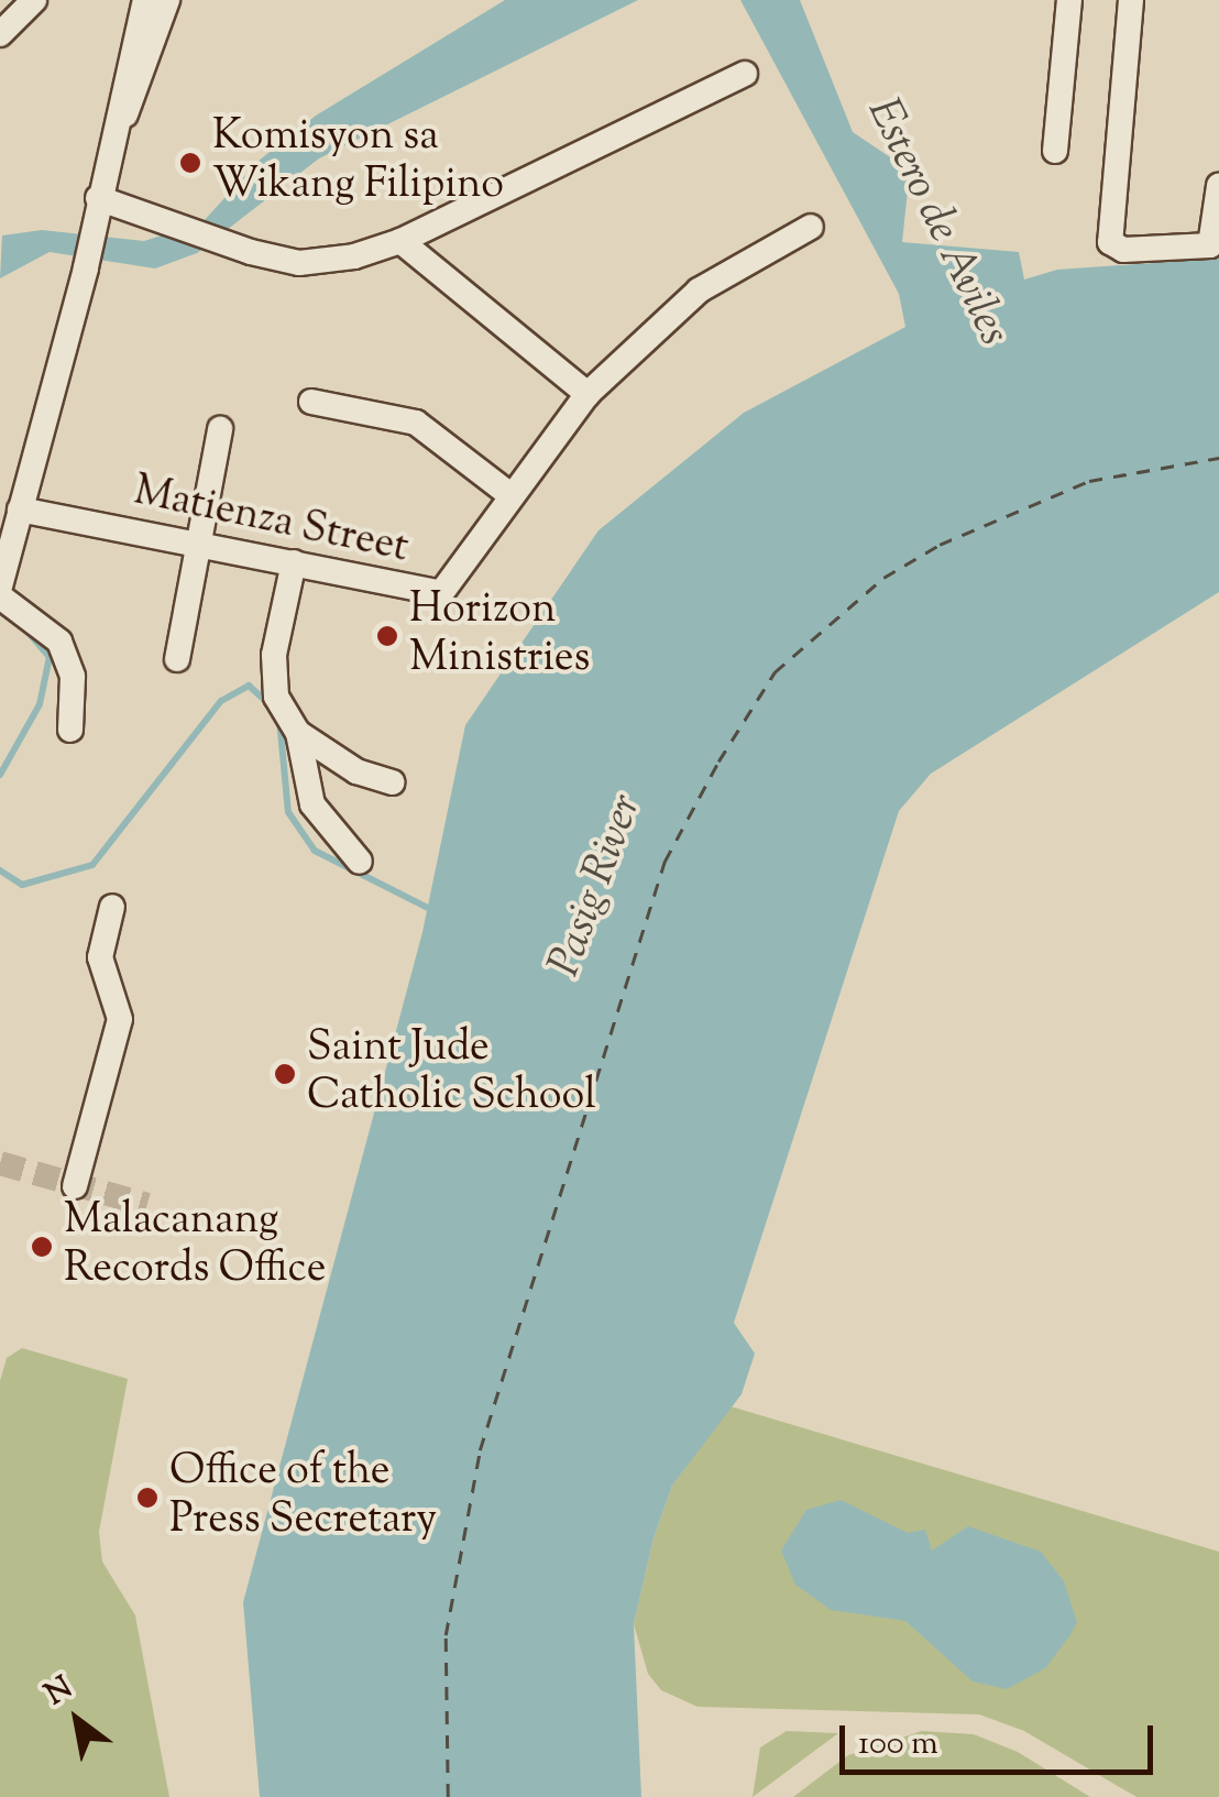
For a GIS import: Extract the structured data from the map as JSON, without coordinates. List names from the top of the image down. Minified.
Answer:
{"streets":{"street":["Matienza Street"]},"water":["Estero de Aviles","Pasig River"],"places":["Komisyon sa Wikang Filipino","Horizon Ministries","Saint Jude Catholic School","Malacanang Records Office","Office of the Press Secretary"],"scale_bar":"100 m","north":"top left"}
